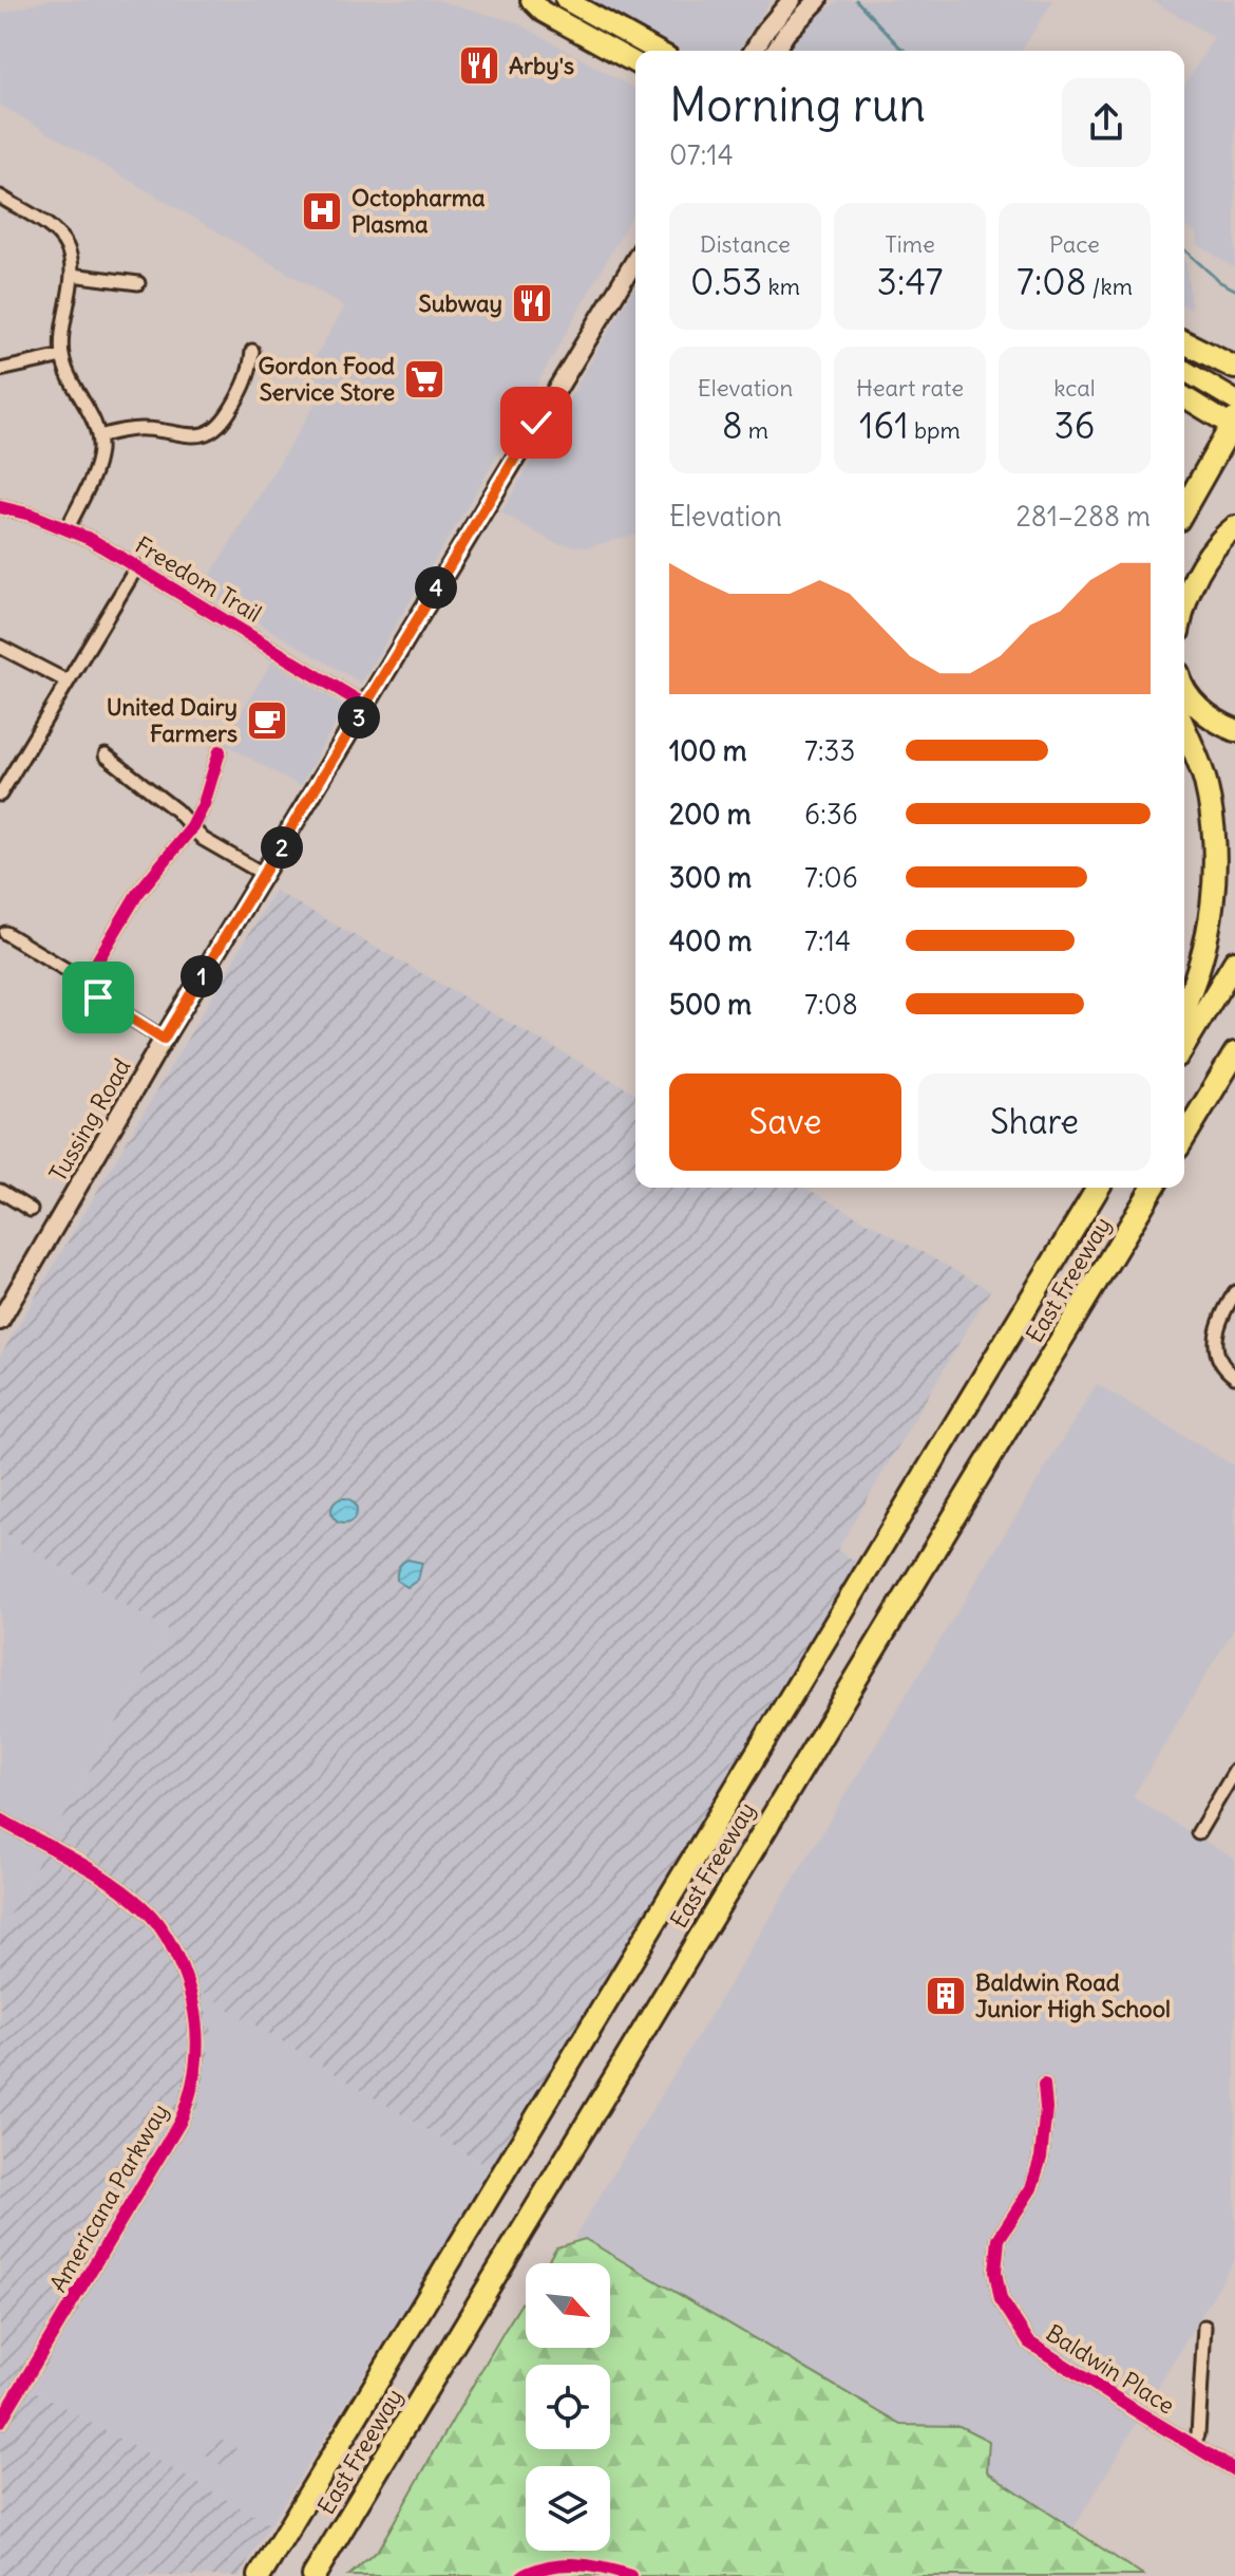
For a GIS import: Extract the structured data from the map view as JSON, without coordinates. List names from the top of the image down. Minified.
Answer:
{"streets":{"highway":["East Freeway"],"main road":["Tussing Road"],"street":["Freedom Trail","Americana Parkway","Baldwin Place"]},"crossings":[["Freedom Trail","Tussing Road"]],"places":{"restaurant":["Arby's","Subway"],"hospital":["Octopharma Plasma"],"supermarket":["Gordon Food Service Store"],"cafe":["United Dairy Farmers"],"building":["Baldwin Road Junior High School"]},"north":"bottom right","page":{"heading":["Morning run","07:14"],"stats":[["Distance","0.53 km"],["Time","3:47"],["Pace","7:08 /km"],["Elevation","8 m"],["Heart rate","161 bpm"],["kcal","36"]],"chart":["Elevation","281–288 m"],"pins":["4","3","2","1"],"list":[{"name":"100 m","note":"7:33"},{"name":"200 m","note":"6:36"},{"name":"300 m","note":"7:06"},{"name":"400 m","note":"7:14"},{"name":"500 m","note":"7:08"}],"buttons":["Save","Share"]}}
